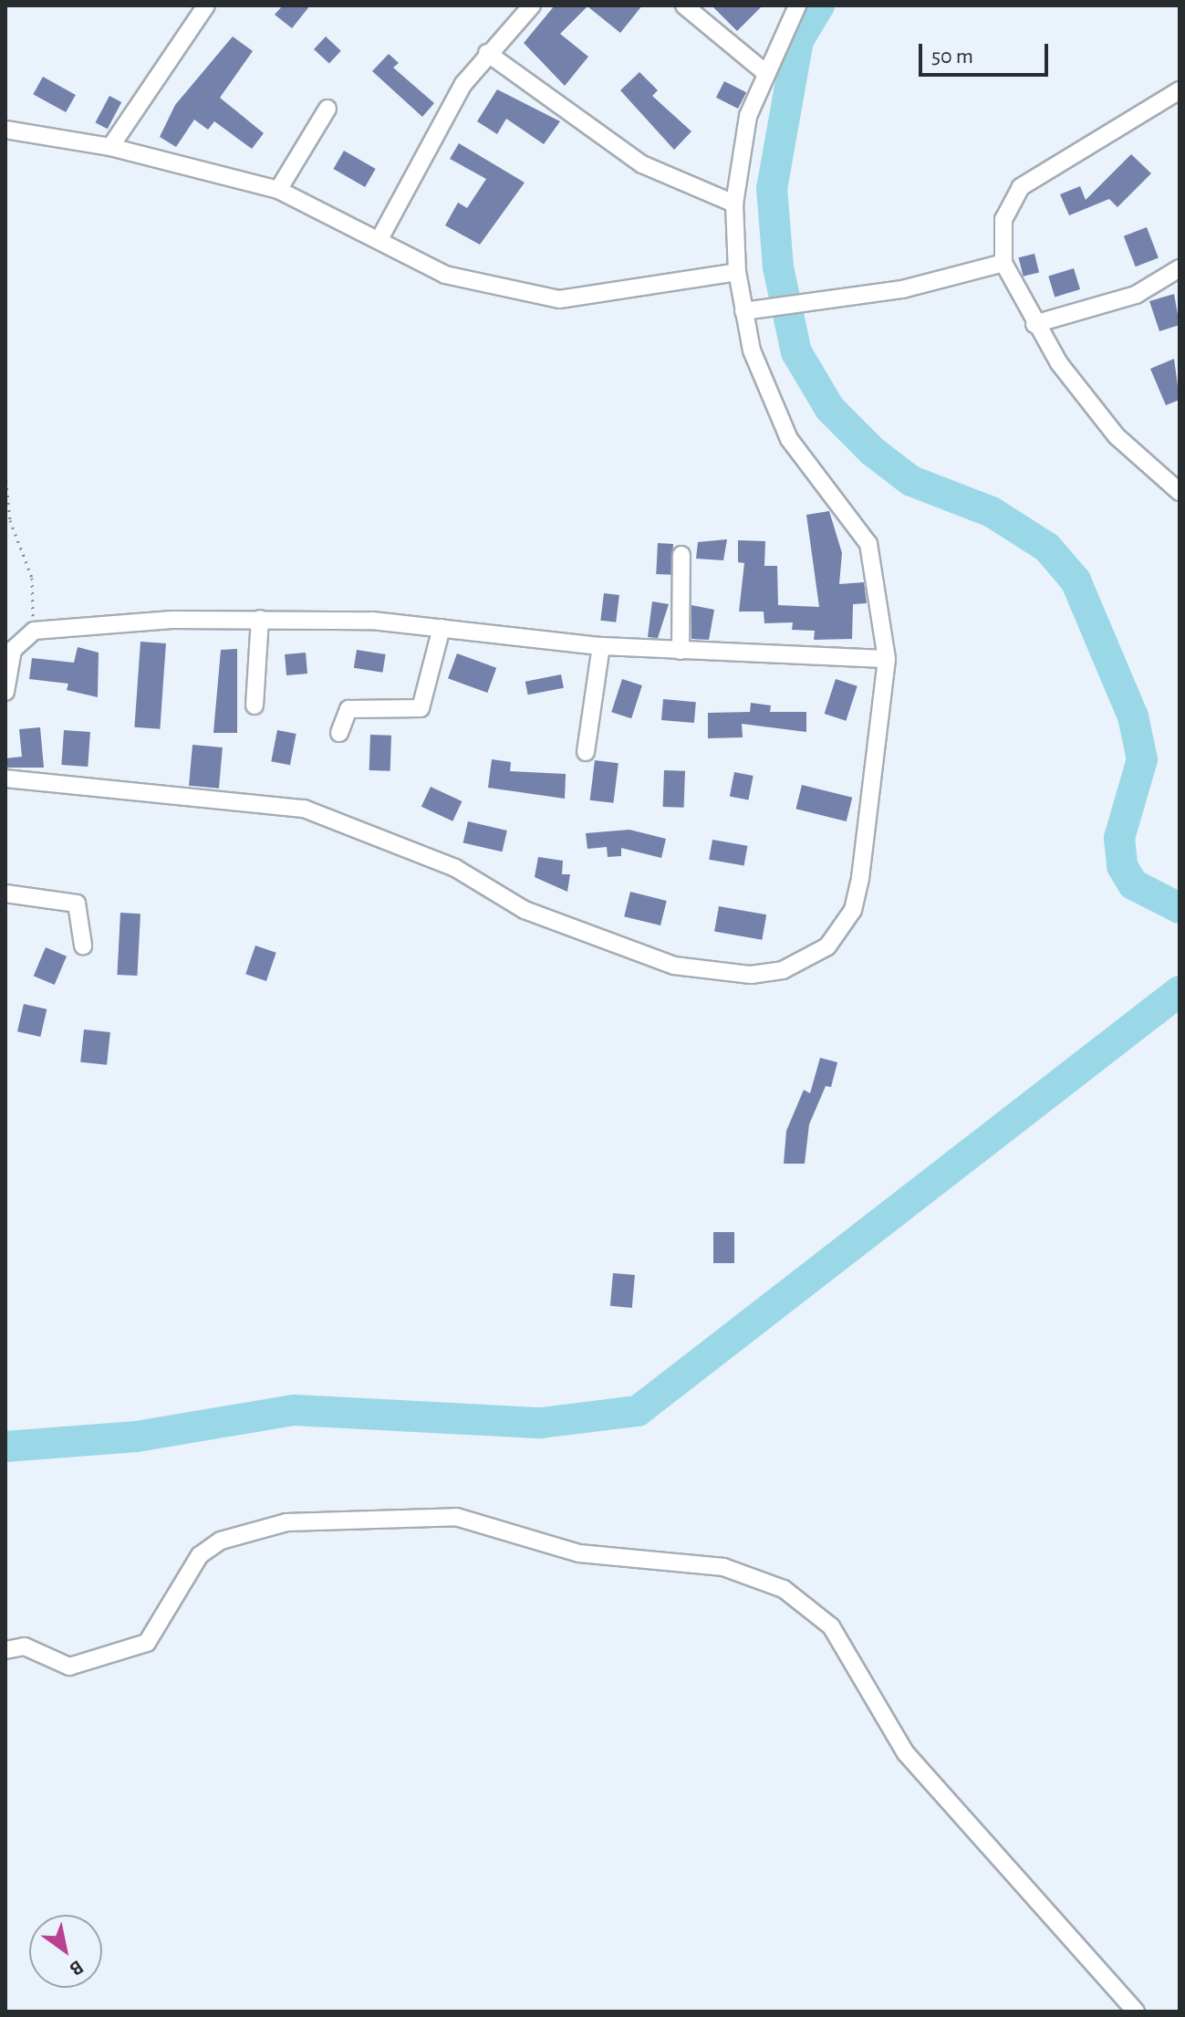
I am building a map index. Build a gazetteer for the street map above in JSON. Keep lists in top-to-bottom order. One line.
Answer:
{"scale_bar":"50 m","north":"bottom right"}
